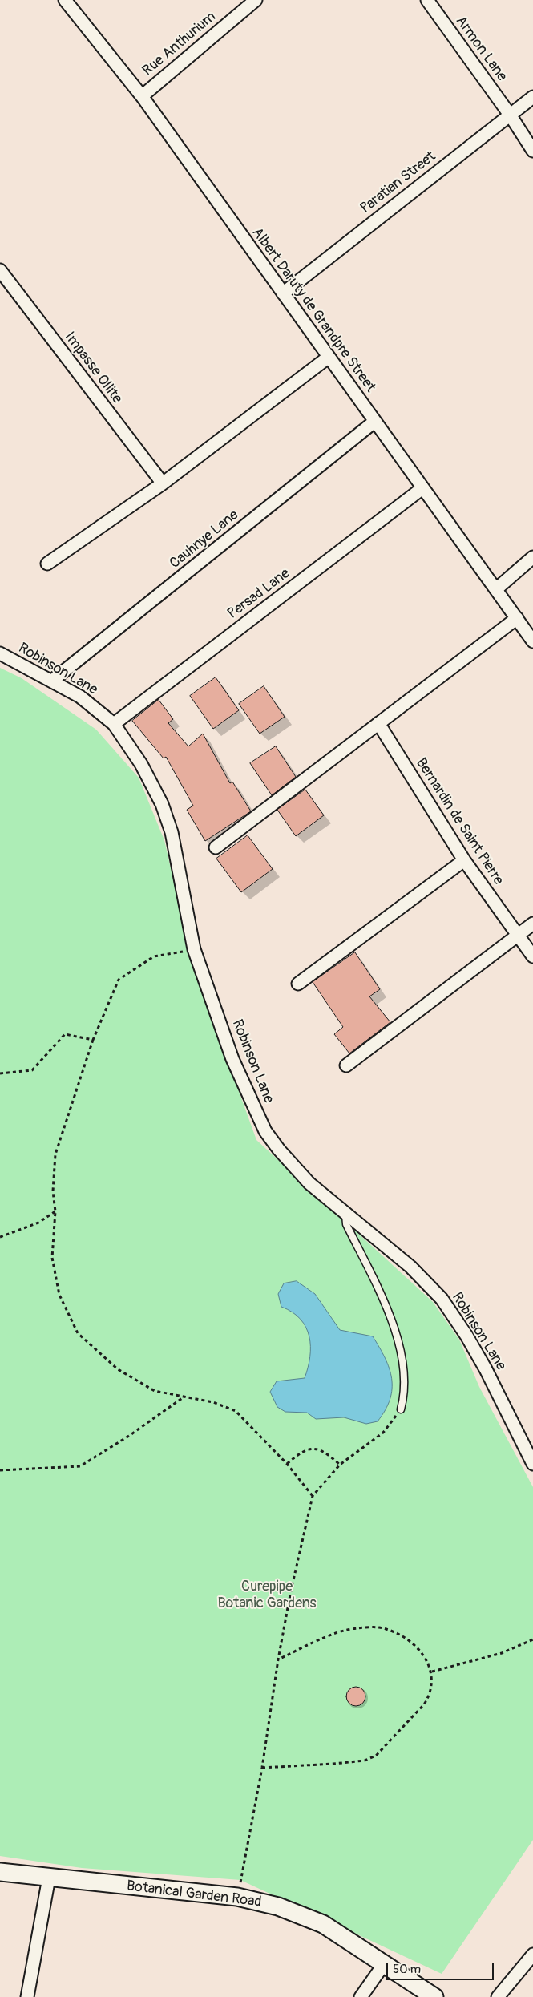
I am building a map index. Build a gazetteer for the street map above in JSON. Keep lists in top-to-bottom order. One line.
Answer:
{"streets":{"street":["Rue Anthurium","Armon Lane","Paratian Street","Albert Daruty de Grandpre Street","Impasse Ollite","Cauhnye Lane","Persad Lane","Robinson Lane","Bernardin de Saint Pierre","Botanical Garden Road"]},"crossings":[["Rue Anthurium","Albert Daruty de Grandpre Street"],["Armon Lane","Paratian Street"],["Paratian Street","Albert Daruty de Grandpre Street"],["Albert Daruty de Grandpre Street","Cauhnye Lane"],["Albert Daruty de Grandpre Street","Persad Lane"],["Cauhnye Lane","Robinson Lane"],["Persad Lane","Robinson Lane"]],"parks":["Curepipe Botanic Gardens"],"scale_bar":"50 m"}
